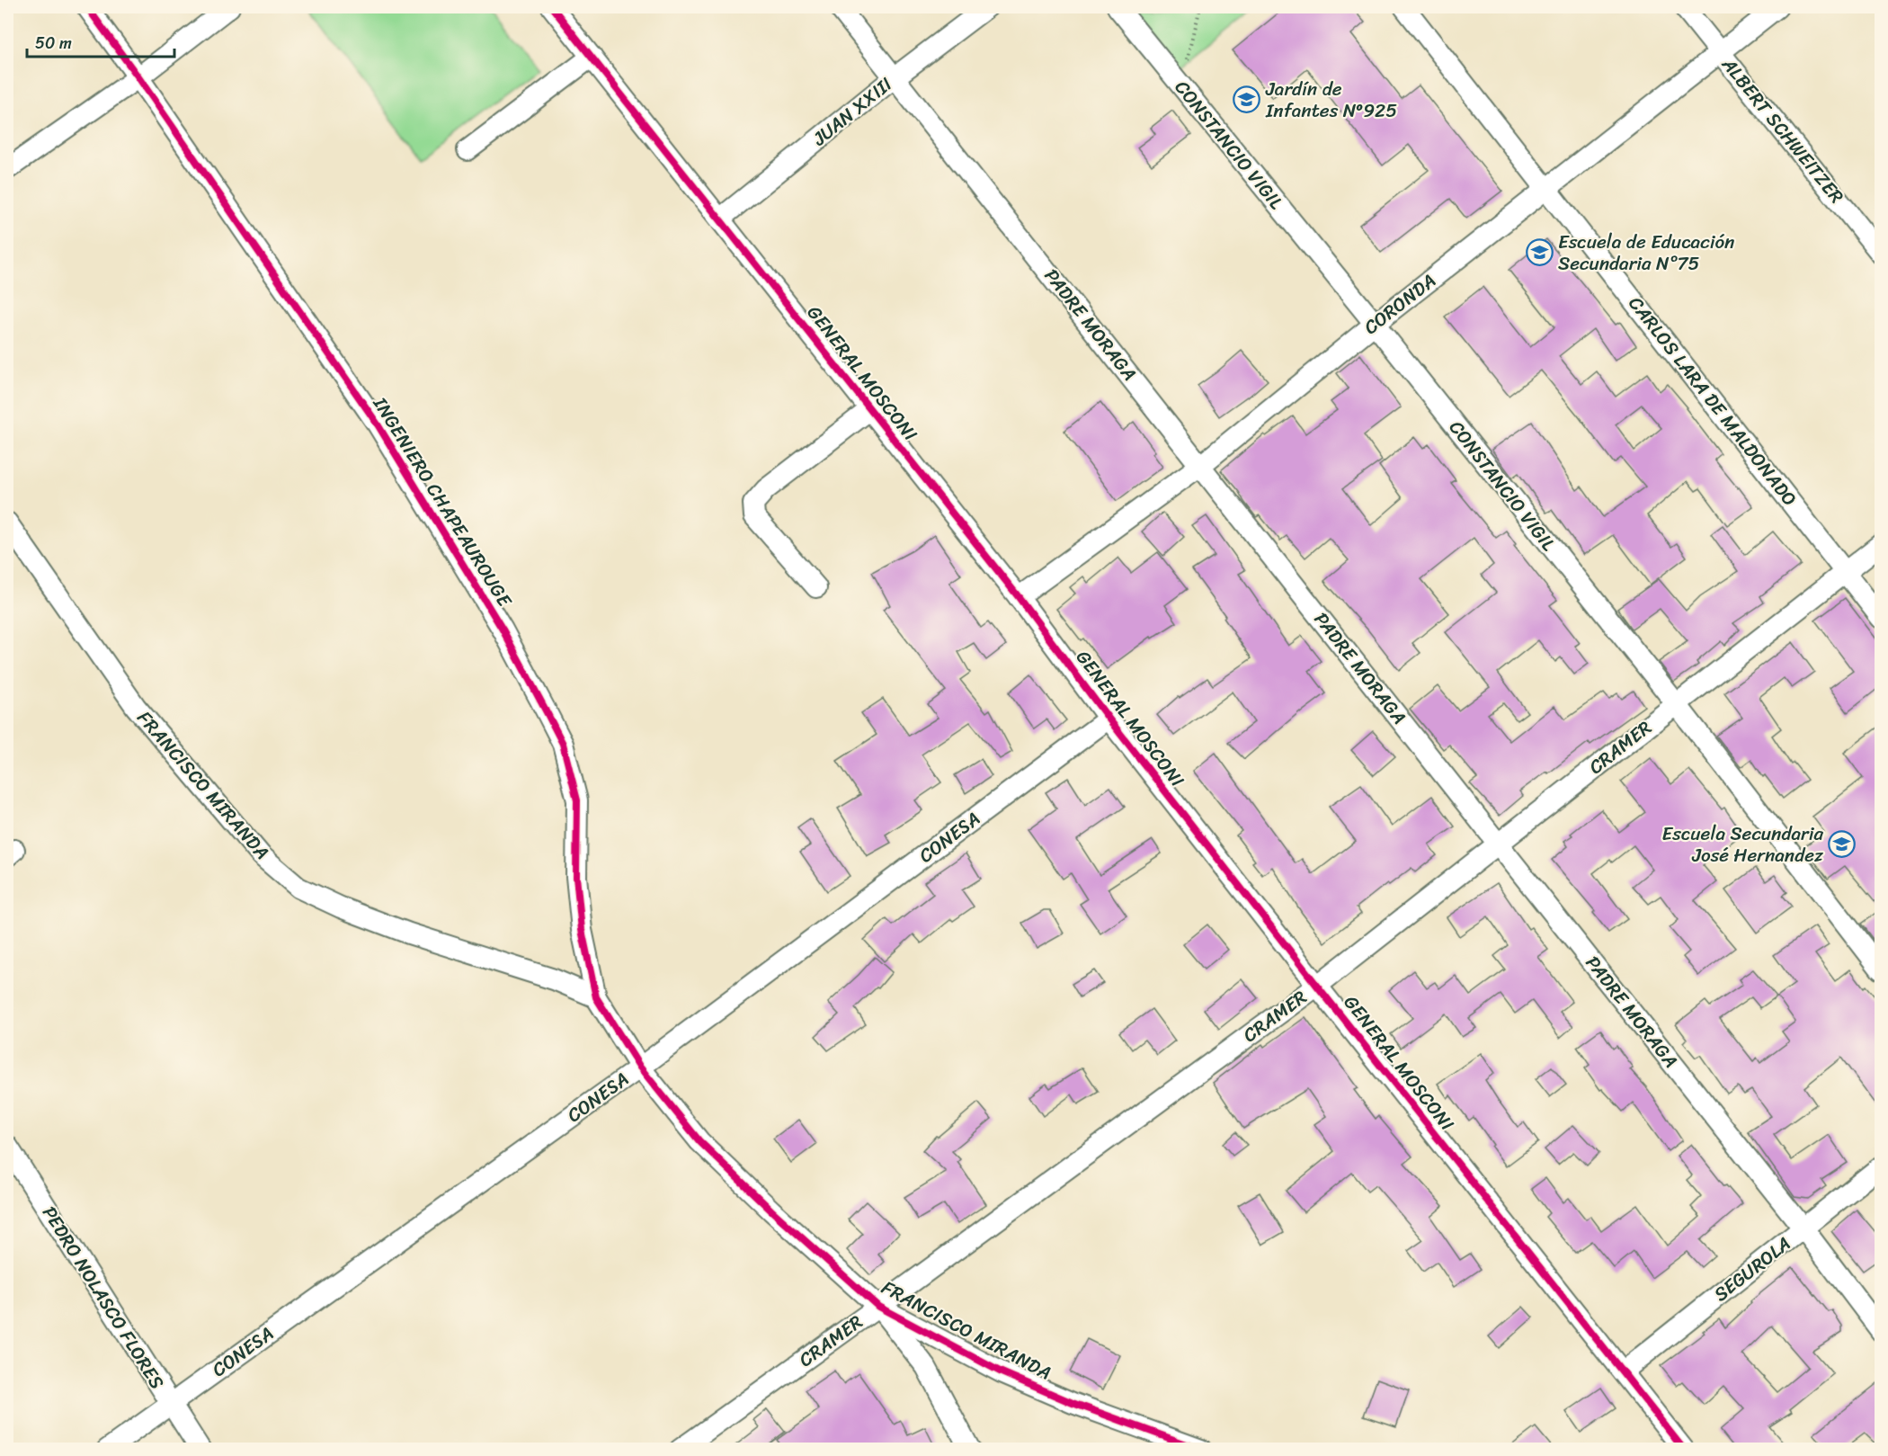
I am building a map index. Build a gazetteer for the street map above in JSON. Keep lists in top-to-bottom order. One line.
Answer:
{"streets":{"street":["JUAN XXIII","ALBERT SCHWEITZER","CONSTANCIO VIGIL","CORONDA","PADRE MORAGA","GENERAL MOSCONI","CARLOS LARA DE MALDONADO","INGENIERO CHAPEAUROUGE","CRAMER","FRANCISCO MIRANDA","CONESA","SEGUROLA","PEDRO NOLASCO FLORES"]},"crossings":[["JUAN XXIII","PADRE MORAGA"],["JUAN XXIII","GENERAL MOSCONI"],["ALBERT SCHWEITZER","CORONDA"],["CONSTANCIO VIGIL","CORONDA"],["CONSTANCIO VIGIL","CRAMER"],["CORONDA","PADRE MORAGA"],["CORONDA","GENERAL MOSCONI"],["CORONDA","CARLOS LARA DE MALDONADO"],["PADRE MORAGA","CRAMER"],["PADRE MORAGA","SEGUROLA"],["GENERAL MOSCONI","CRAMER"],["GENERAL MOSCONI","CONESA"],["GENERAL MOSCONI","SEGUROLA"],["CARLOS LARA DE MALDONADO","CRAMER"],["INGENIERO CHAPEAUROUGE","FRANCISCO MIRANDA"],["INGENIERO CHAPEAUROUGE","CONESA"],["CRAMER","FRANCISCO MIRANDA"],["FRANCISCO MIRANDA","CONESA"],["CONESA","PEDRO NOLASCO FLORES"]],"places":{"school or university":["Jardín de Infantes Nº925","Escuela de Educación Secundaria N°75","Escuela Secundaria José Hernandez"]},"scale_bar":"50 m"}
